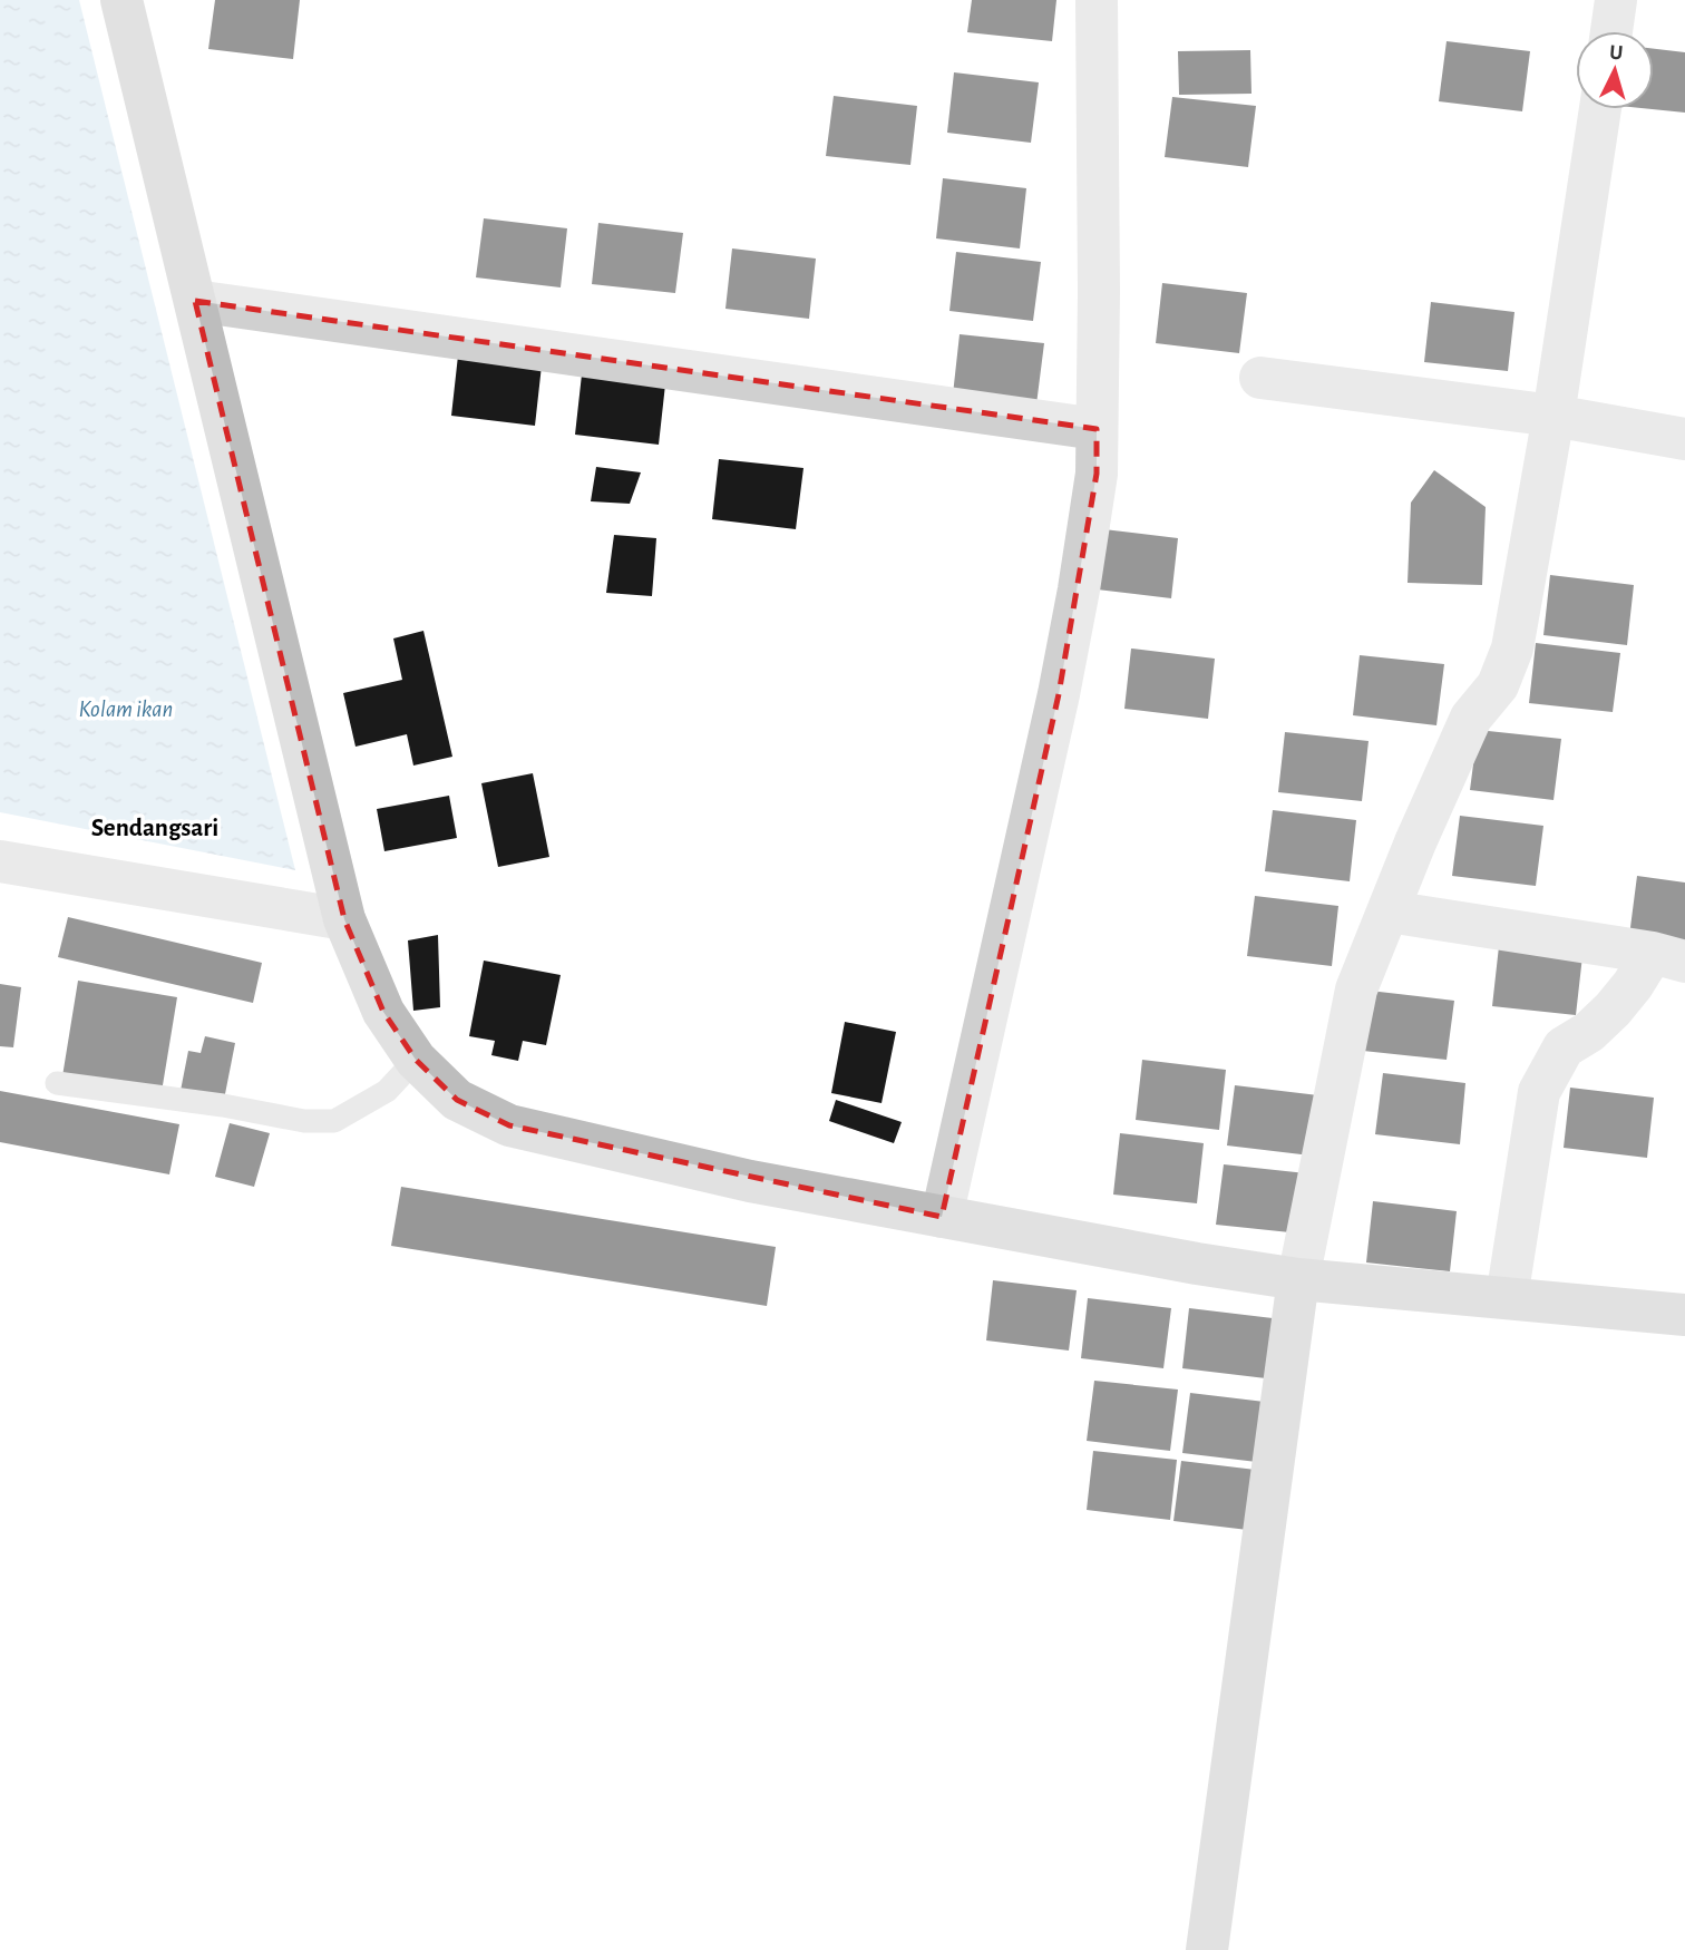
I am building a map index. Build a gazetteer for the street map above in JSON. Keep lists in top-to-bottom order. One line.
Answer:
{"districts":["Sendangsari"],"water":["Kolam ikan"],"north":"top"}
